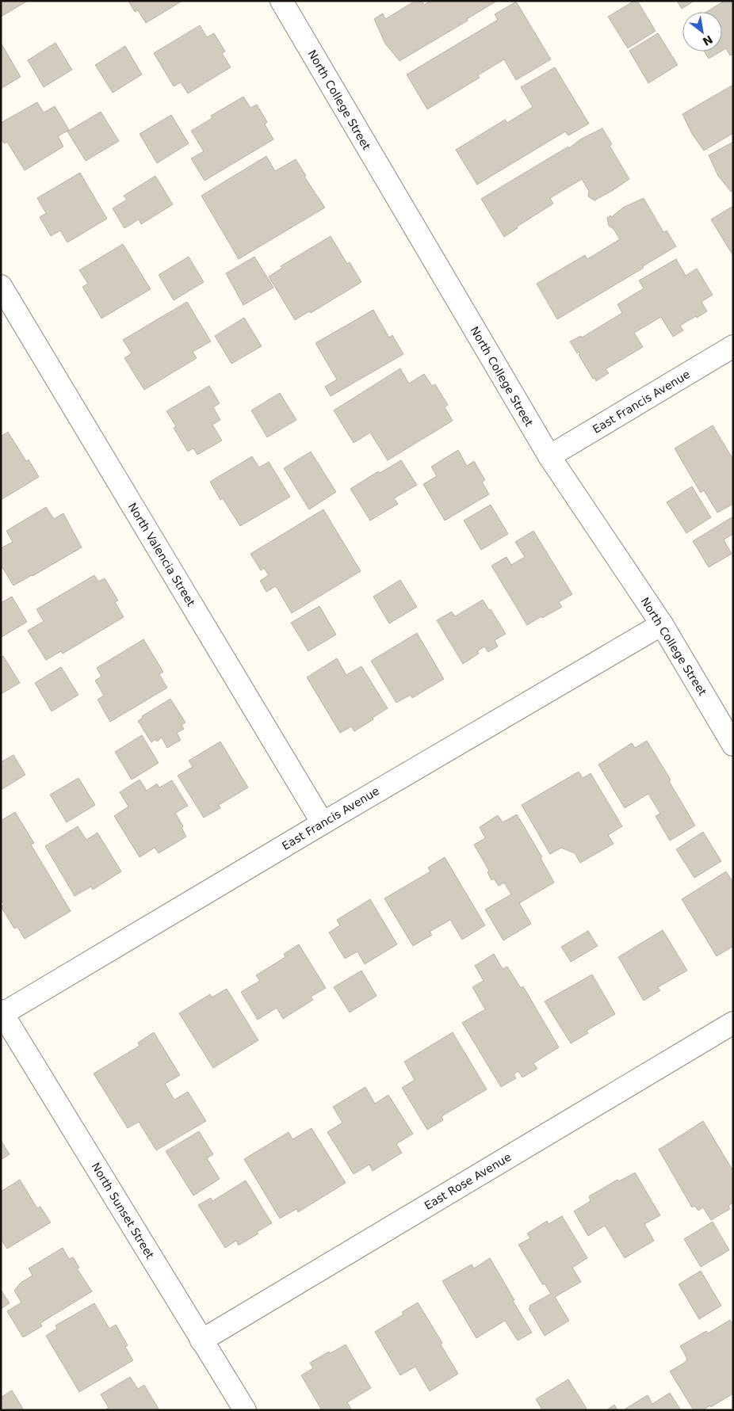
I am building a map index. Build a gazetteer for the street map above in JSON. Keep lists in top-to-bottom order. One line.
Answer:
{"streets":{"street":["North College Street","East Francis Avenue","North Valencia Street","East Rose Avenue","North Sunset Street"]},"crossings":[["North College Street","East Francis Avenue"],["East Francis Avenue","North Valencia Street"],["East Francis Avenue","North Sunset Street"],["East Rose Avenue","North Sunset Street"]],"north":"bottom right"}
